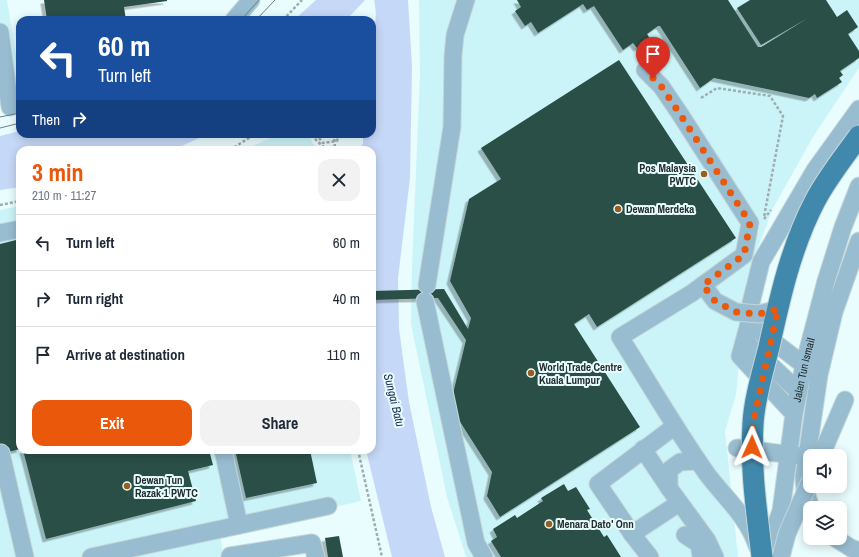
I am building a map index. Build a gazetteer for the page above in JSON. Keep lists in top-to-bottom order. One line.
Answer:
{"streets":{"street":["Jalan Tun Ismail"]},"water":["Sungai Batu"],"places":["Pos Malaysia PWTC","Dewan Merdeka","World Trade Centre Kuala Lumpur","Dewan Tun Razak 1 PWTC","Menara Dato' Onn"],"page":{"turn":["60 m","Turn left"],"then":"Then","heading":["3 min","210 m · 11:27"],"list":[{"name":"Turn left","value":"60 m"},{"name":"Turn right","value":"40 m"},{"name":"Arrive at destination","value":"110 m"}],"buttons":["Exit","Share"]}}
